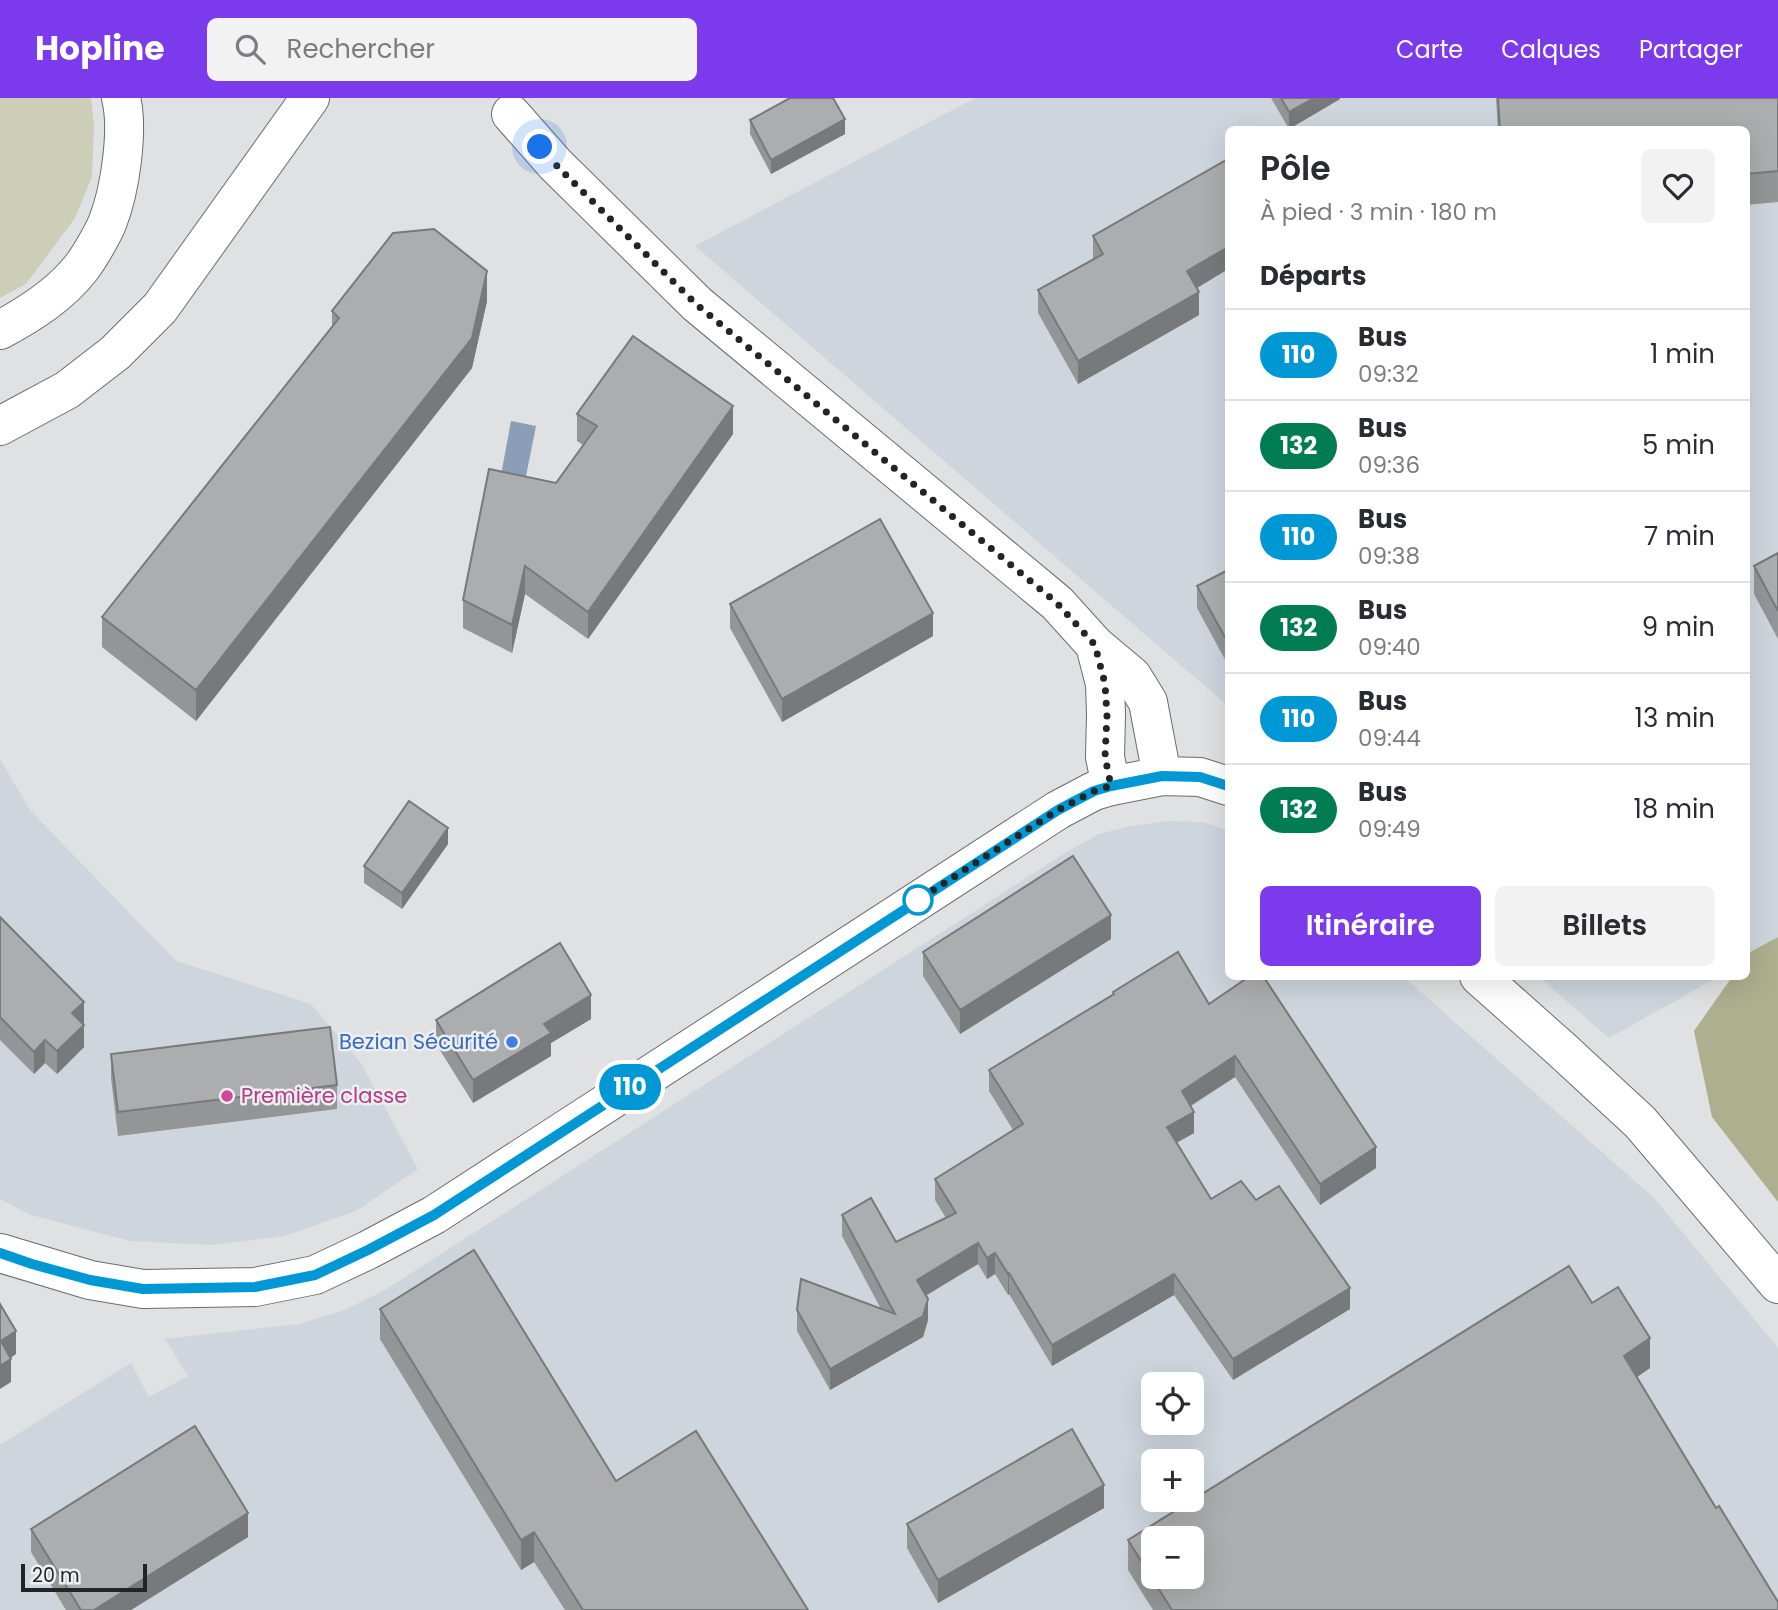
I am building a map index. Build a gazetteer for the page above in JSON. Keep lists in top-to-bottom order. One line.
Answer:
{"places":["Bezian Sécurité","Première classe"],"lines":["bus line 110"],"scale_bar":"20 m","page":{"header":"Hopline","search":"Rechercher","nav":["Carte","Calques","Partager"],"on_map":"110","heading":[["Pôle","À pied · 3 min · 180 m"],"Départs"],"list":[{"mark":"110","name":"Bus","note":"09:32","value":"1 min"},{"mark":"132","name":"Bus","note":"09:36","value":"5 min"},{"mark":"110","name":"Bus","note":"09:38","value":"7 min"},{"mark":"132","name":"Bus","note":"09:40","value":"9 min"},{"mark":"110","name":"Bus","note":"09:44","value":"13 min"},{"mark":"132","name":"Bus","note":"09:49","value":"18 min"}],"buttons":["Itinéraire","Billets"],"map_buttons":["+","−"],"scale":"20 m"}}
